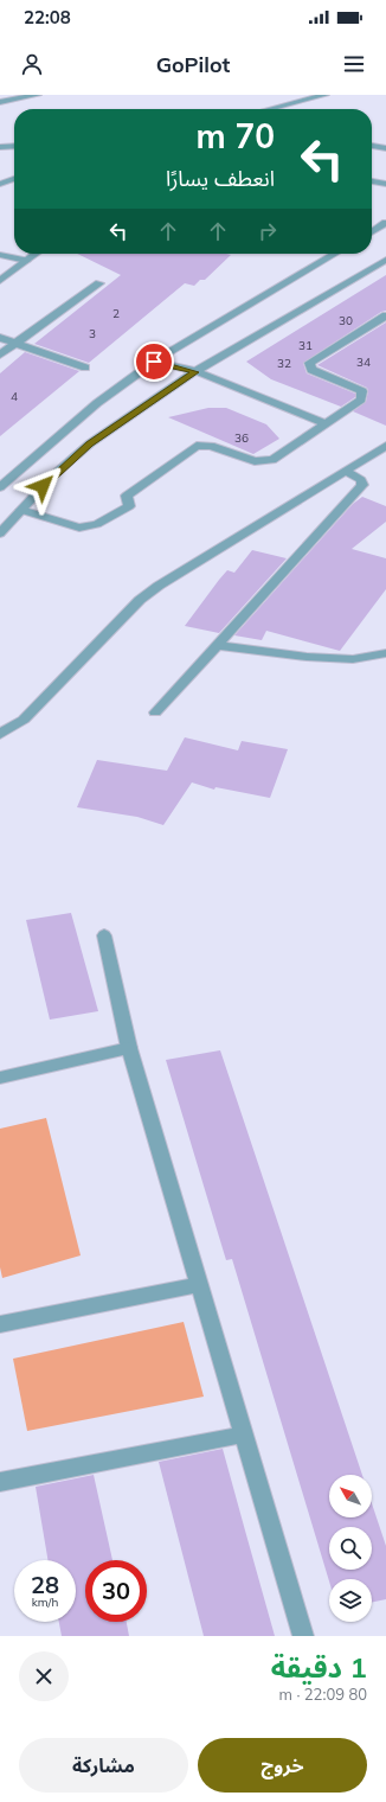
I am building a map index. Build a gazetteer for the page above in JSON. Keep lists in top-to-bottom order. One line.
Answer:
{"house_numbers":["2","30","3","31","34","32","4","36"],"north":"top left","page":{"status":"22:08","header":"GoPilot","turn":["70 m","انعطف يسارًا"],"speed":"28 km/h","limit":"30","heading":["1 دقيقة","80 m · 22:09"],"buttons":["خروج","مشاركة"]}}
